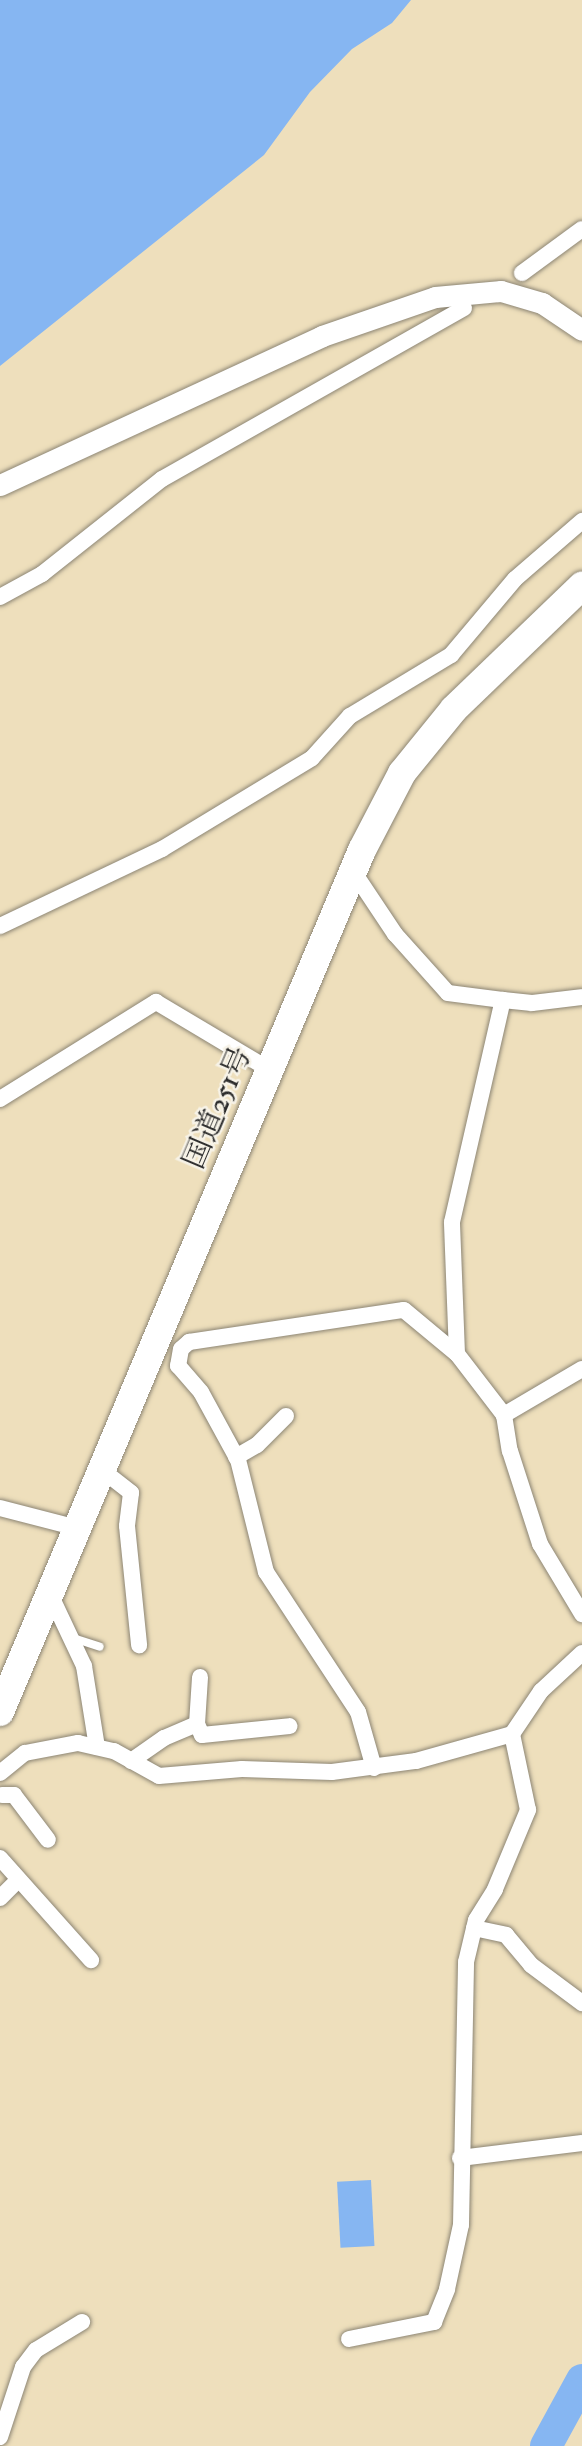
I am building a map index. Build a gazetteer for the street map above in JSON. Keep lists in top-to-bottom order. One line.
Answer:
{"streets":{"highway":["国道251号"]}}
